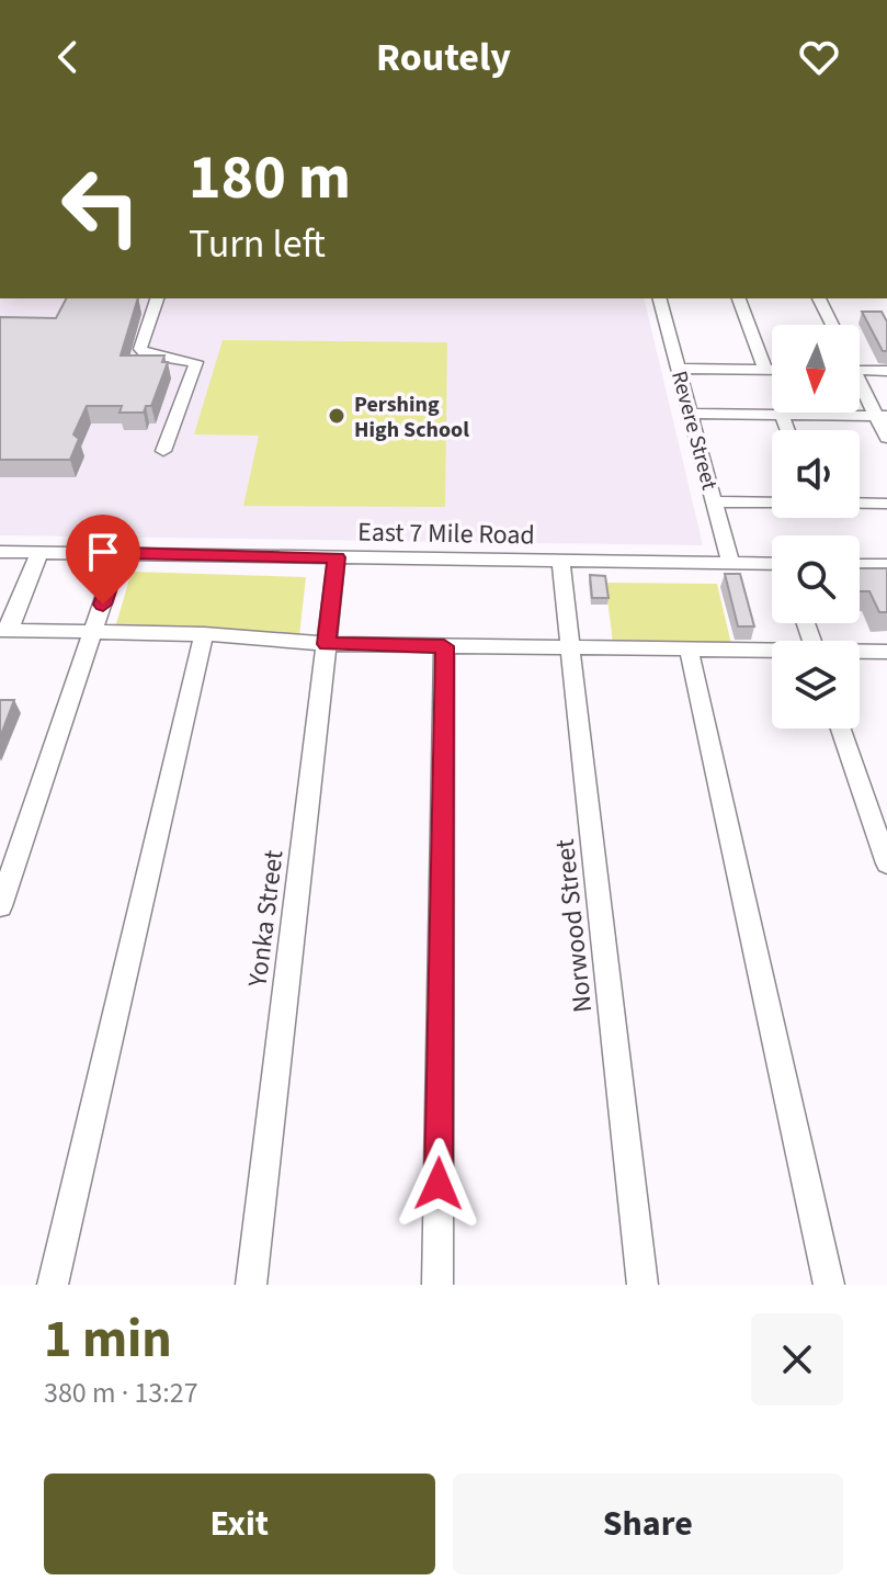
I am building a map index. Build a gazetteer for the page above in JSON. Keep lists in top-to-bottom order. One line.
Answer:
{"streets":{"street":["Revere Street","East 7 Mile Road","Yonka Street","Norwood Street"]},"crossings":[["Revere Street","East 7 Mile Road"],["East 7 Mile Road","Yonka Street"],["East 7 Mile Road","Norwood Street"]],"places":["Pershing High School"],"north":"bottom","page":{"header":"Routely","turn":["180 m","Turn left"],"heading":["1 min","380 m · 13:27"],"buttons":["Exit","Share"]}}
